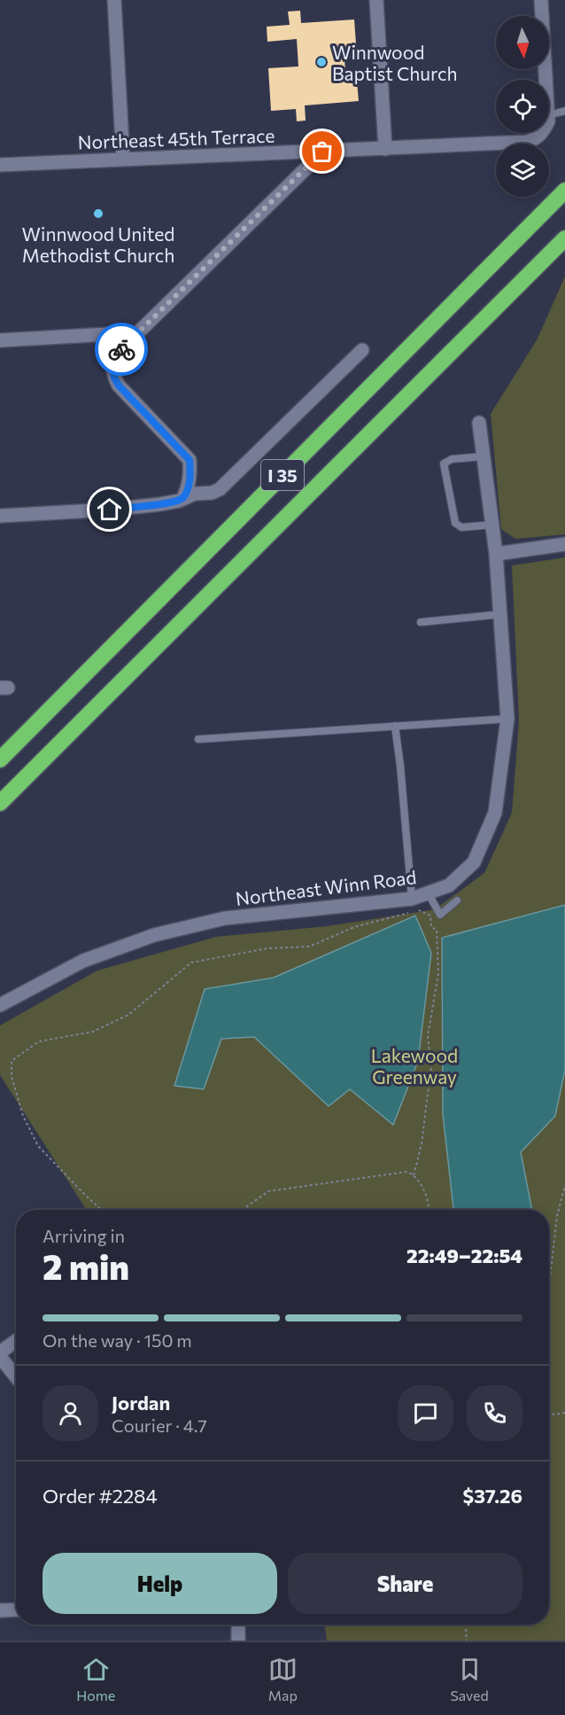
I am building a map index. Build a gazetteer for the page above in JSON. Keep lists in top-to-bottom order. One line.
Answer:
{"streets":{"highway":["I 35"],"street":["Northeast 45th Terrace","Northeast Winn Road"]},"parks":["Lakewood Greenway"],"places":["Winnwood Baptist Church","Winnwood United Methodist Church"],"north":"bottom","page":{"heading":["2 min","Arriving in","22:49–22:54"],"panel":["Jordan","Courier · 4.7","Order #2284","$37.26"],"bar":"On the way · 150 m","buttons":["Help","Share"],"tabs":["Home","Map","Saved"]}}
